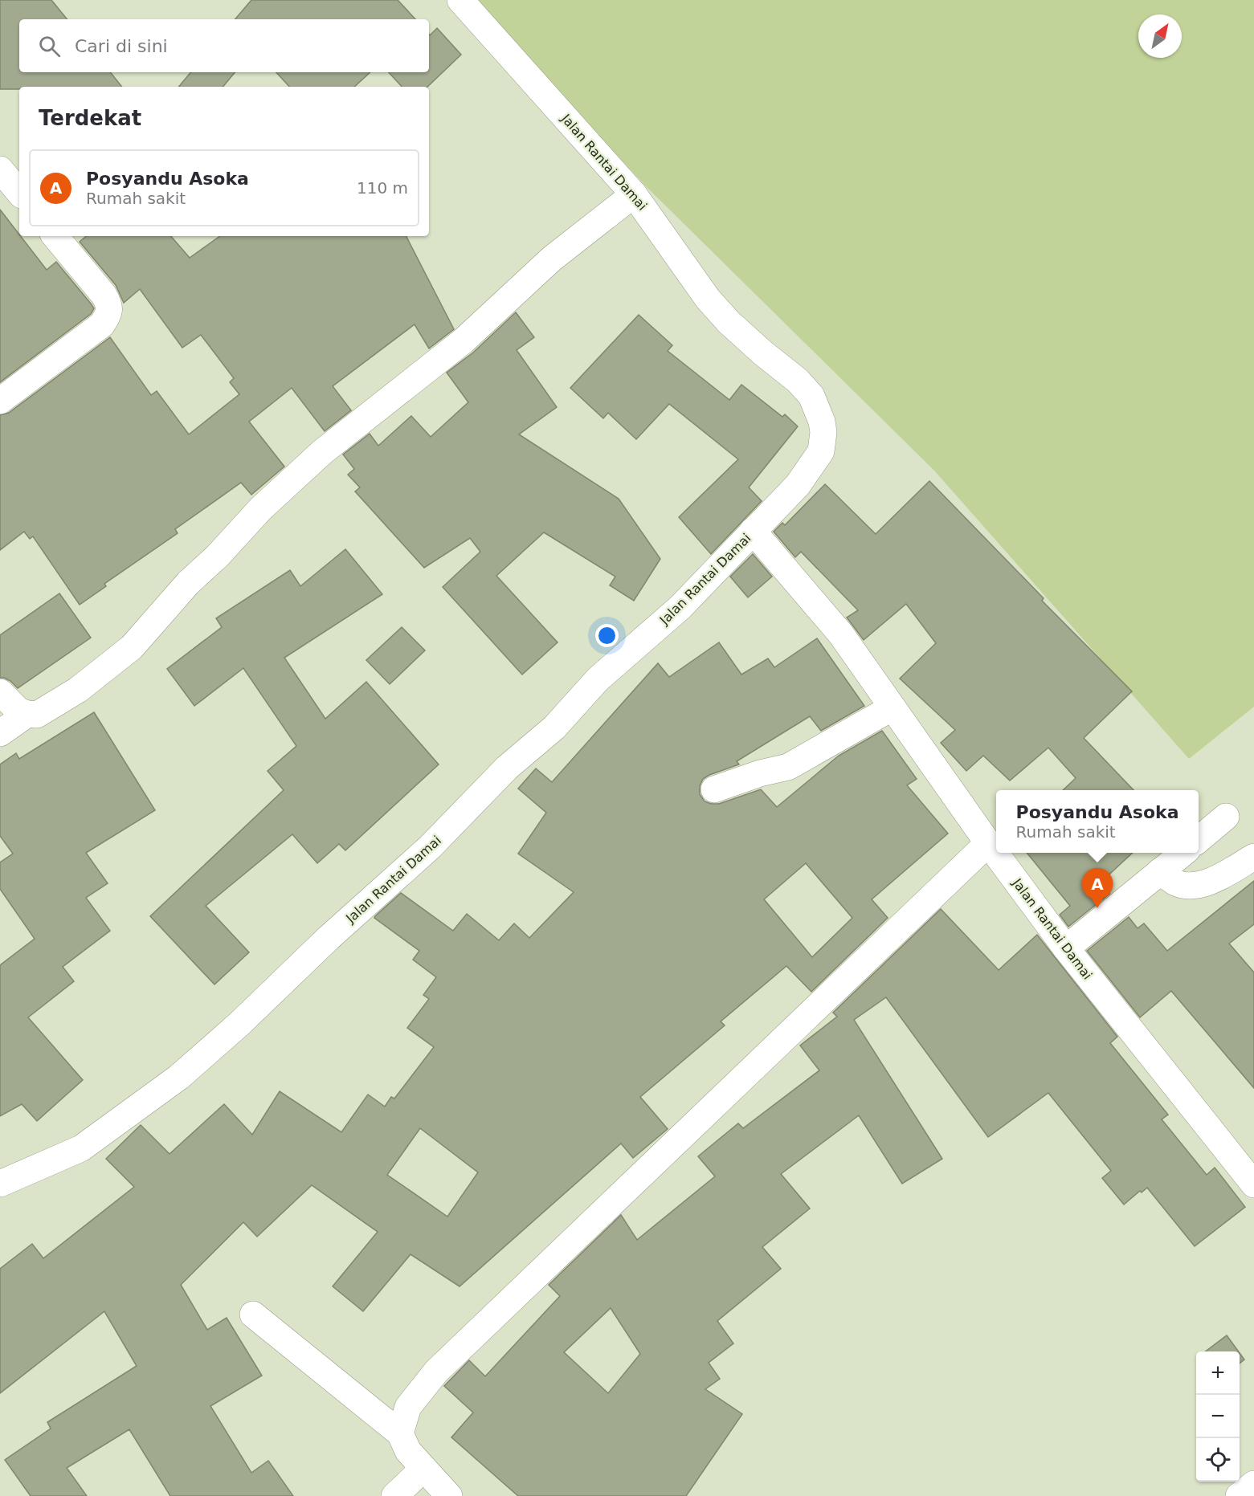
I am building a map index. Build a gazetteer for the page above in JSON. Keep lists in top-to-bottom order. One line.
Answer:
{"streets":{"street":["Jalan Rantai Damai"]},"north":"top right","page":{"search":"Cari di sini","heading":"Terdekat","list":[{"mark":"A","name":"Posyandu Asoka","note":"Rumah sakit","value":"110 m"}],"popup":["Posyandu Asoka","Rumah sakit"],"pins":"A","map_buttons":["+","−"]}}
